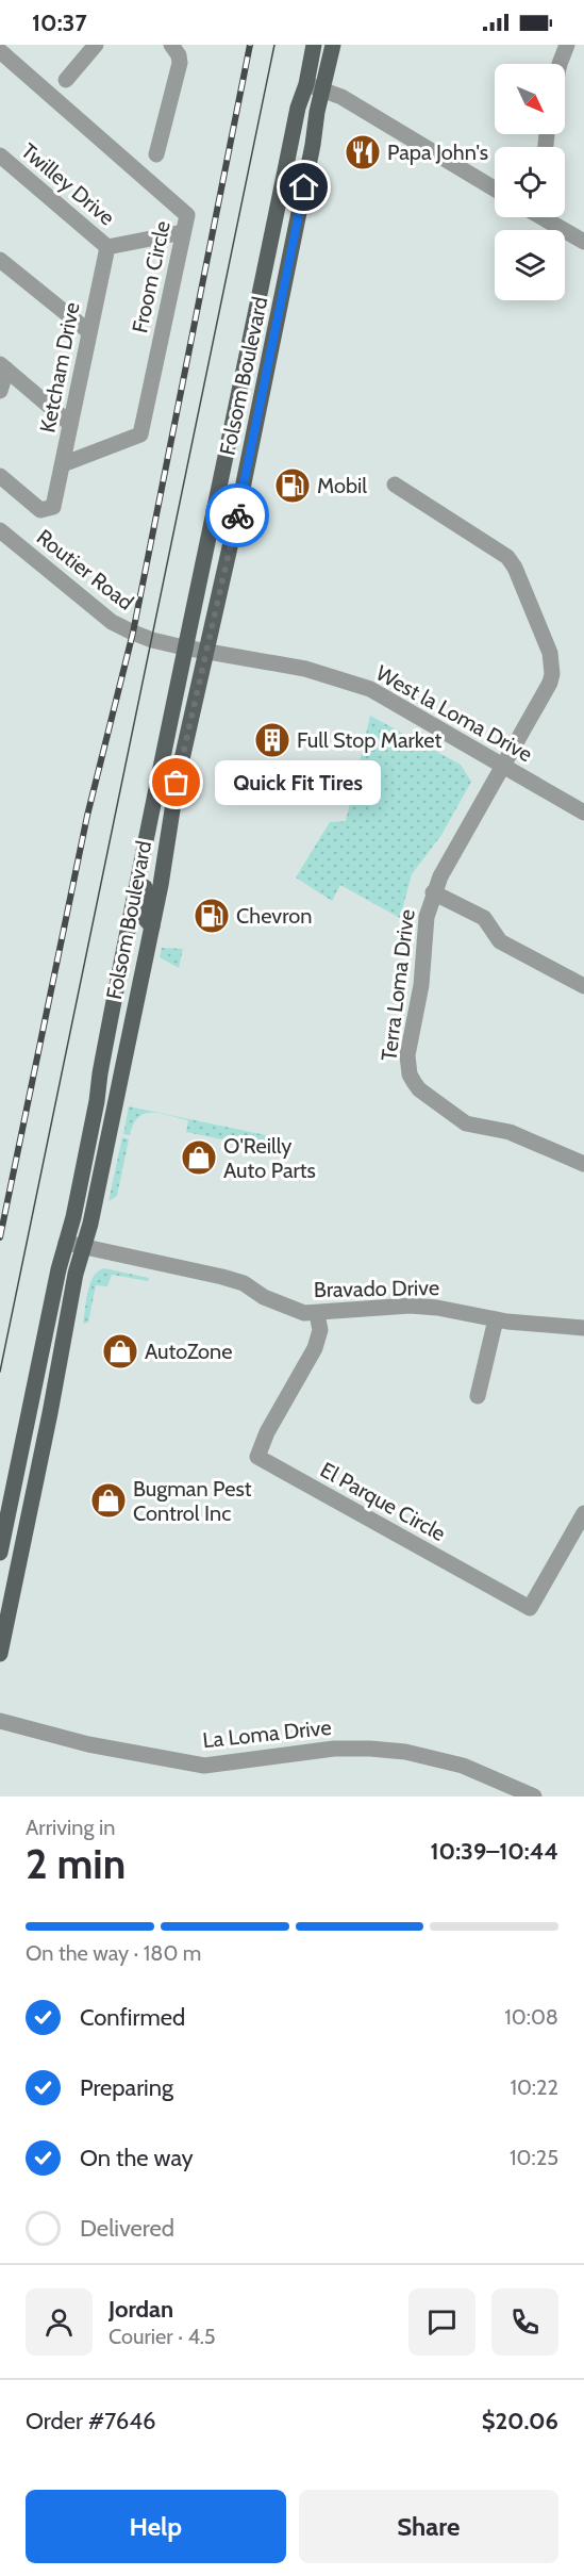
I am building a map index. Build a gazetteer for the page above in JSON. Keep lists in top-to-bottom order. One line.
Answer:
{"streets":{"main road":["Folsom Boulevard"],"street":["Twilley Drive","Froom Circle","Ketcham Drive","Routier Road","West la Loma Drive","Terra Loma Drive","Bravado Drive","El Parque Circle","La Loma Drive"]},"crossings":[["Twilley Drive","Ketcham Drive"],["Froom Circle","Ketcham Drive"],["Folsom Boulevard","Routier Road"],["Folsom Boulevard","West la Loma Drive"],["Folsom Boulevard","Bravado Drive"],["Routier Road","West la Loma Drive"],["West la Loma Drive","Terra Loma Drive"],["Bravado Drive","El Parque Circle"]],"places":{"restaurant":["Papa John's"],"fuel station":["Mobil","Chevron"],"building":["Full Stop Market"],"other":["Quick Fit Tires"],"shop":["O'Reilly Auto Parts","AutoZone","Bugman Pest Control Inc"]},"north":"bottom right","page":{"status":"10:37","bubble":"Quick Fit Tires","heading":["2 min","Arriving in","10:39–10:44"],"panel":["Jordan","Courier · 4.5","Order #7646","$20.06"],"bar":"On the way · 180 m","list":[["Confirmed","10:08"],["Preparing","10:22"],["On the way","10:25"],"Delivered"],"buttons":["Help","Share"]}}
